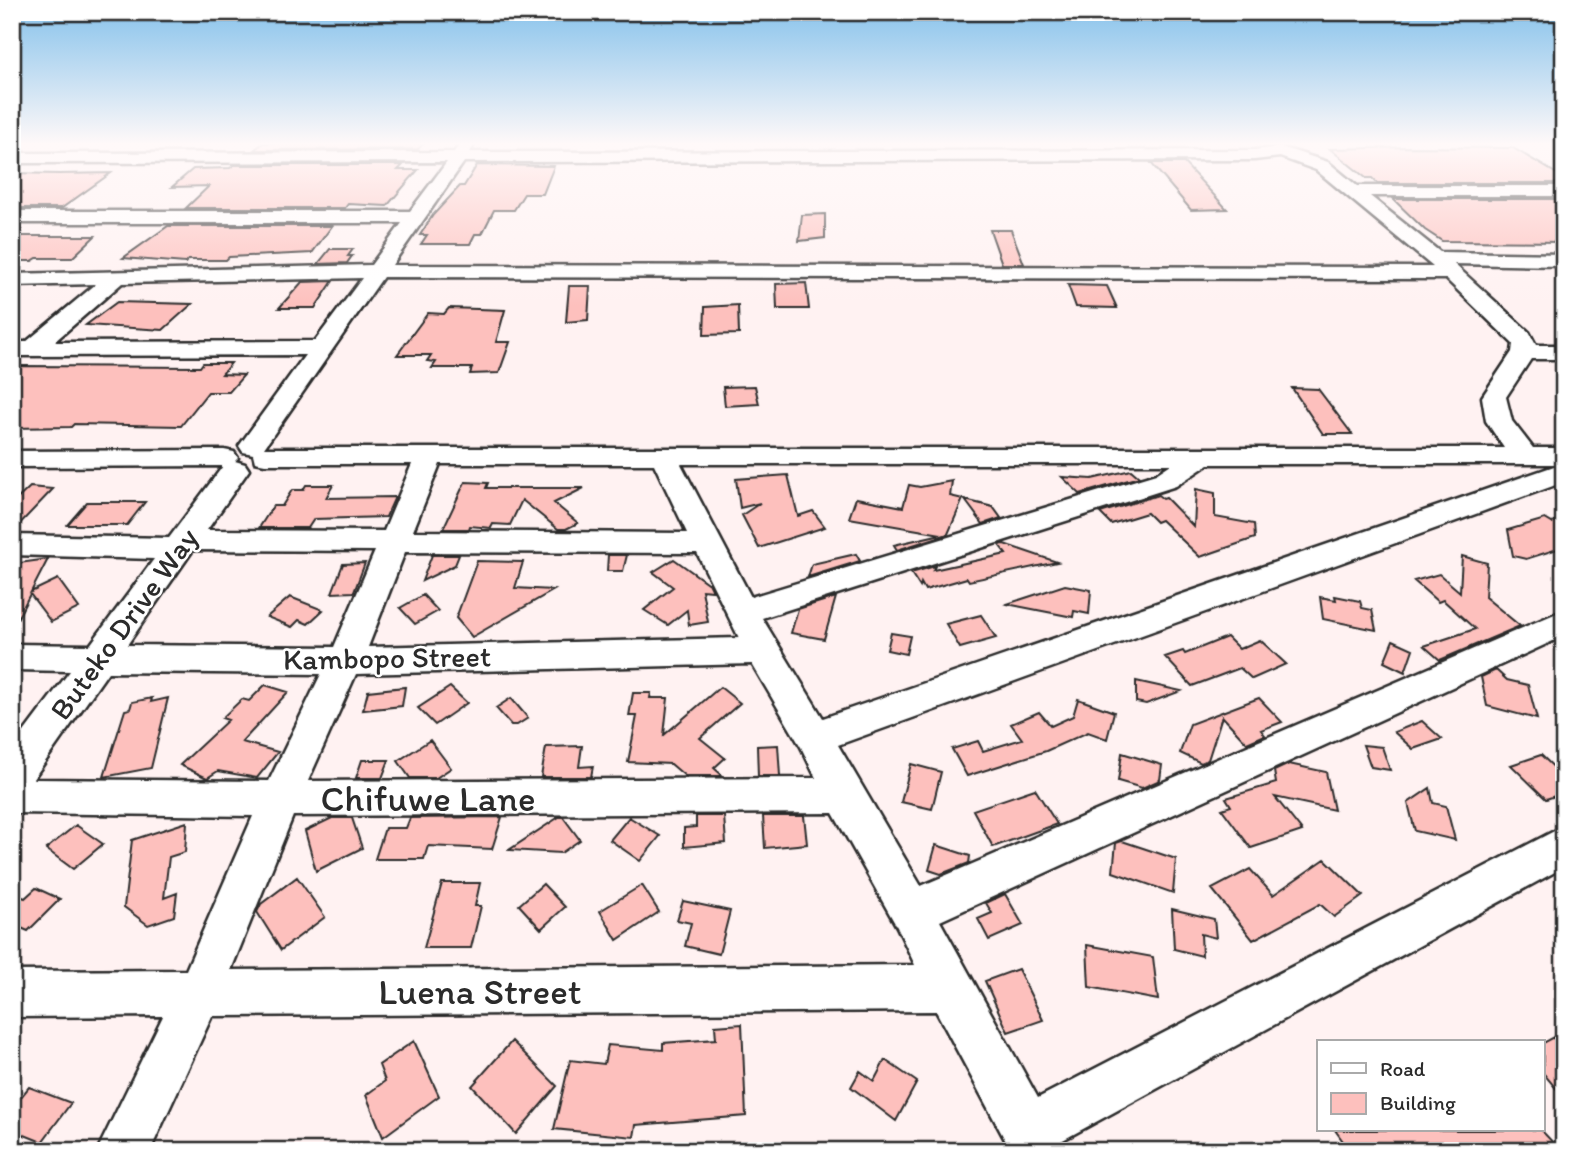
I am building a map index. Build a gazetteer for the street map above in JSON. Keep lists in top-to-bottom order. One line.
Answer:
{"streets":{"street":["Buteko Drive Way","Kambopo Street","Chifuwe Lane","Luena Street"]},"crossings":[["Buteko Drive Way","Kambopo Street"]],"legend":["Road","Building"]}
